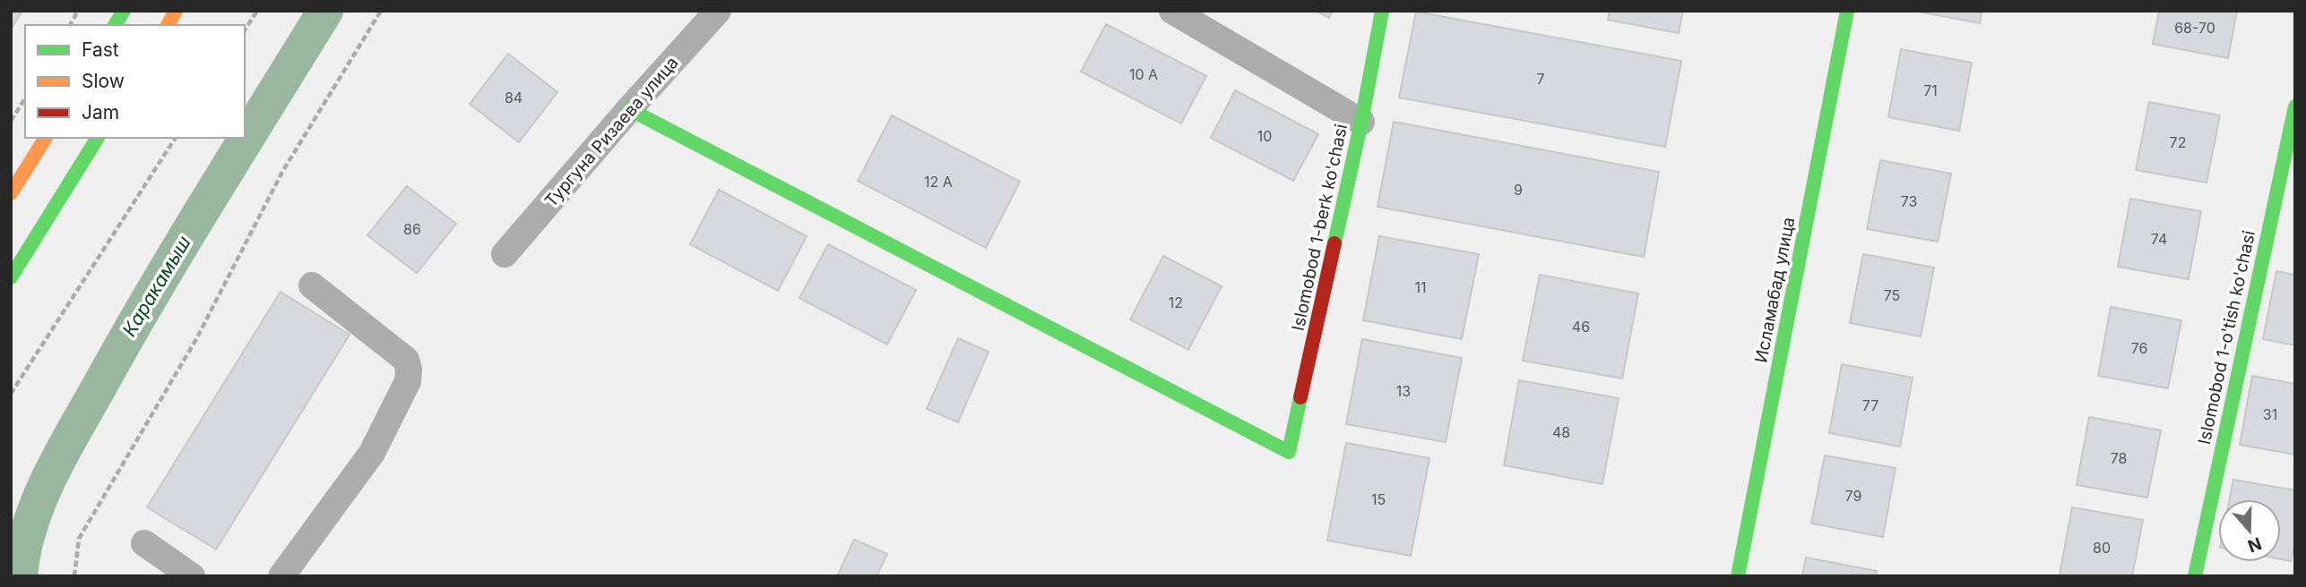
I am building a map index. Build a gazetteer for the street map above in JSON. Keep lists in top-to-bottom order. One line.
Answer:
{"streets":{"street":["Тургуна Ризаева улица","Islomobod 1-berk ko'chasi","Исламабад улица","Islomobod 1-o'tish ko'chasi"]},"crossings":[["Тургуна Ризаева улица","Islomobod 1-berk ko'chasi"]],"water":["Каракамыш"],"house_numbers":["68-70","10 A","7","71","84","10","72","12 A","9","73","86","74","11","75","12","46","76","13","77","31","48","78","79","15","80"],"legend":["Fast","Slow","Jam"],"north":"bottom"}
